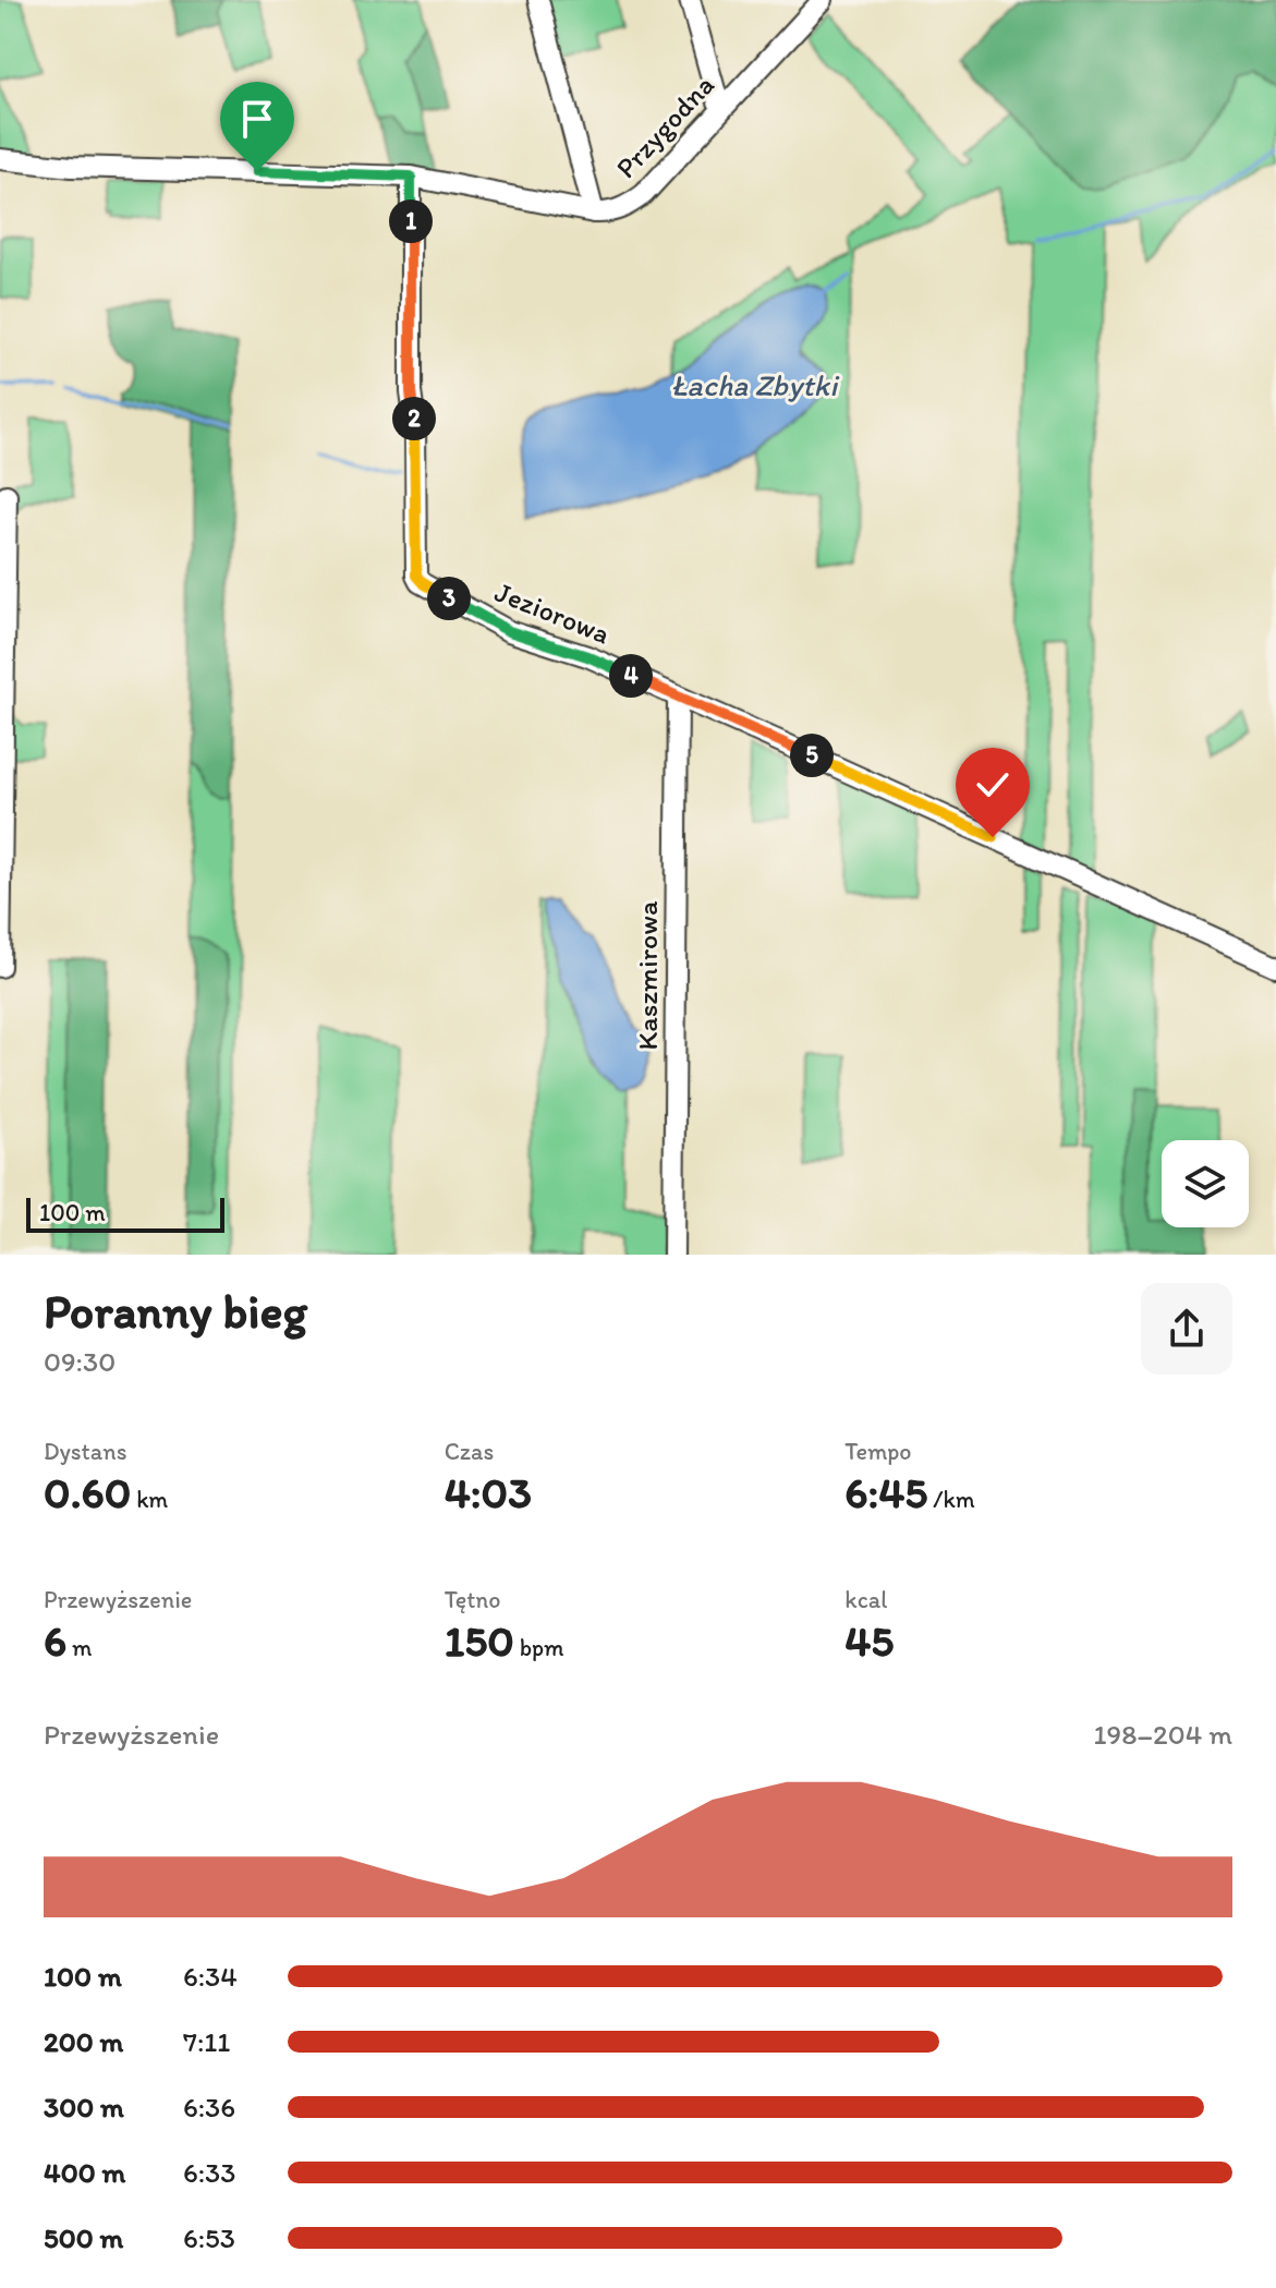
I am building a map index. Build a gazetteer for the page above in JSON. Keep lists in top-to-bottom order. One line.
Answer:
{"streets":{"street":["Przygodna","Jeziorowa","Kaszmirowa"]},"crossings":[["Przygodna","Jeziorowa"],["Jeziorowa","Kaszmirowa"]],"water":["Łacha Zbytki"],"scale_bar":"100 m","page":{"pins":["1","2","3","4","5"],"scale":"100 m","heading":["Poranny bieg","09:30"],"stats":[["Dystans","0.60 km"],["Czas","4:03"],["Tempo","6:45 /km"],["Przewyższenie","6 m"],["Tętno","150 bpm"],["kcal","45"]],"chart":["Przewyższenie","198–204 m"],"list":[{"name":"100 m","note":"6:34"},{"name":"200 m","note":"7:11"},{"name":"300 m","note":"6:36"},{"name":"400 m","note":"6:33"},{"name":"500 m","note":"6:53"}]}}
